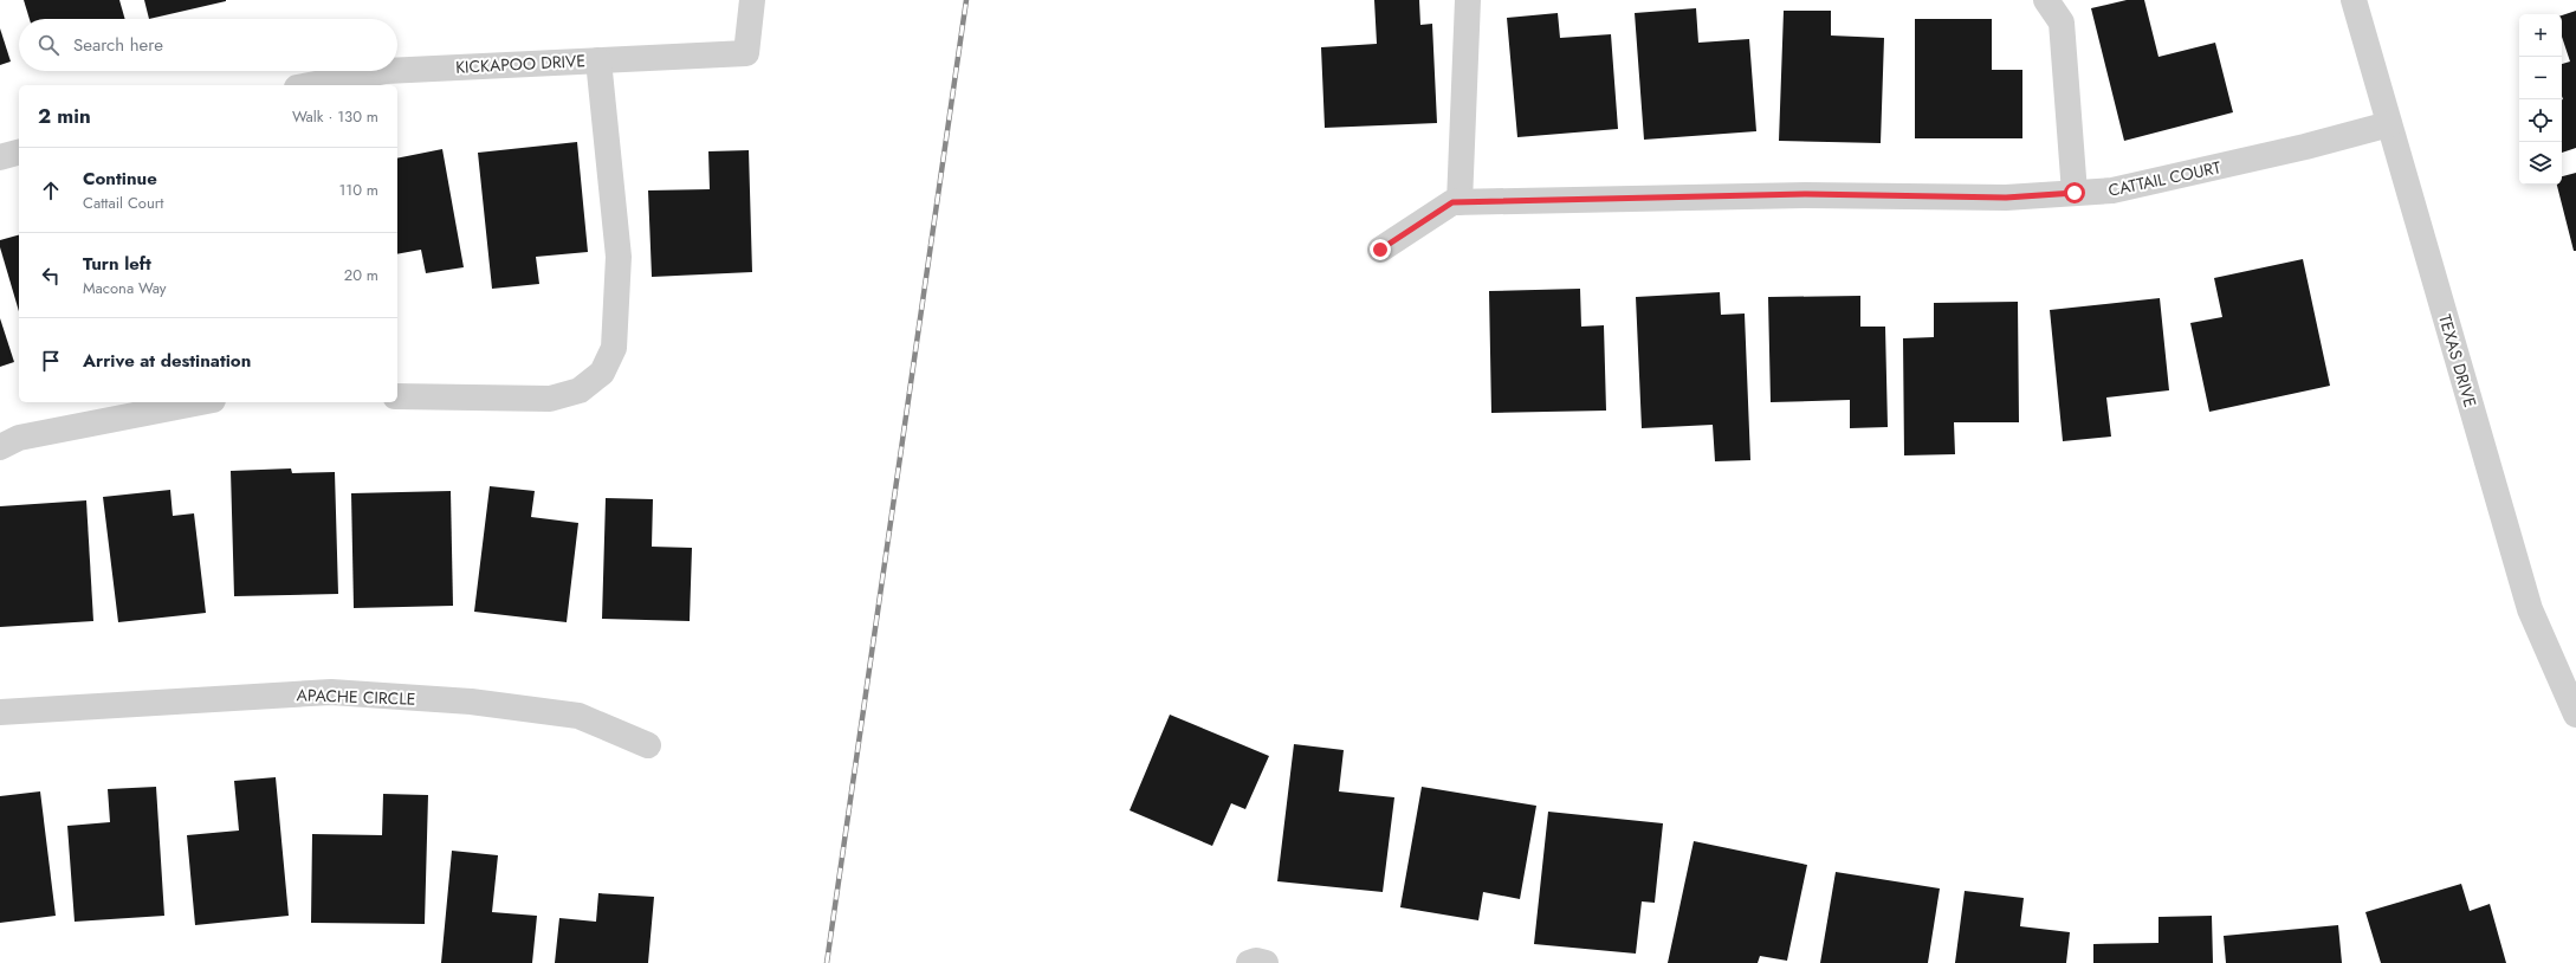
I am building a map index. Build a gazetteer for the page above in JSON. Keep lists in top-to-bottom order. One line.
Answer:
{"streets":{"street":["KICKAPOO DRIVE","CATTAIL COURT","TEXAS DRIVE","APACHE CIRCLE"]},"crossings":[["CATTAIL COURT","TEXAS DRIVE"]],"page":{"map_buttons":["+","−"],"search":"Search here","heading":["2 min","Walk · 130 m"],"list":[["Continue","Cattail Court","110 m"],["Turn left","Macona Way","20 m"],"Arrive at destination"]}}
